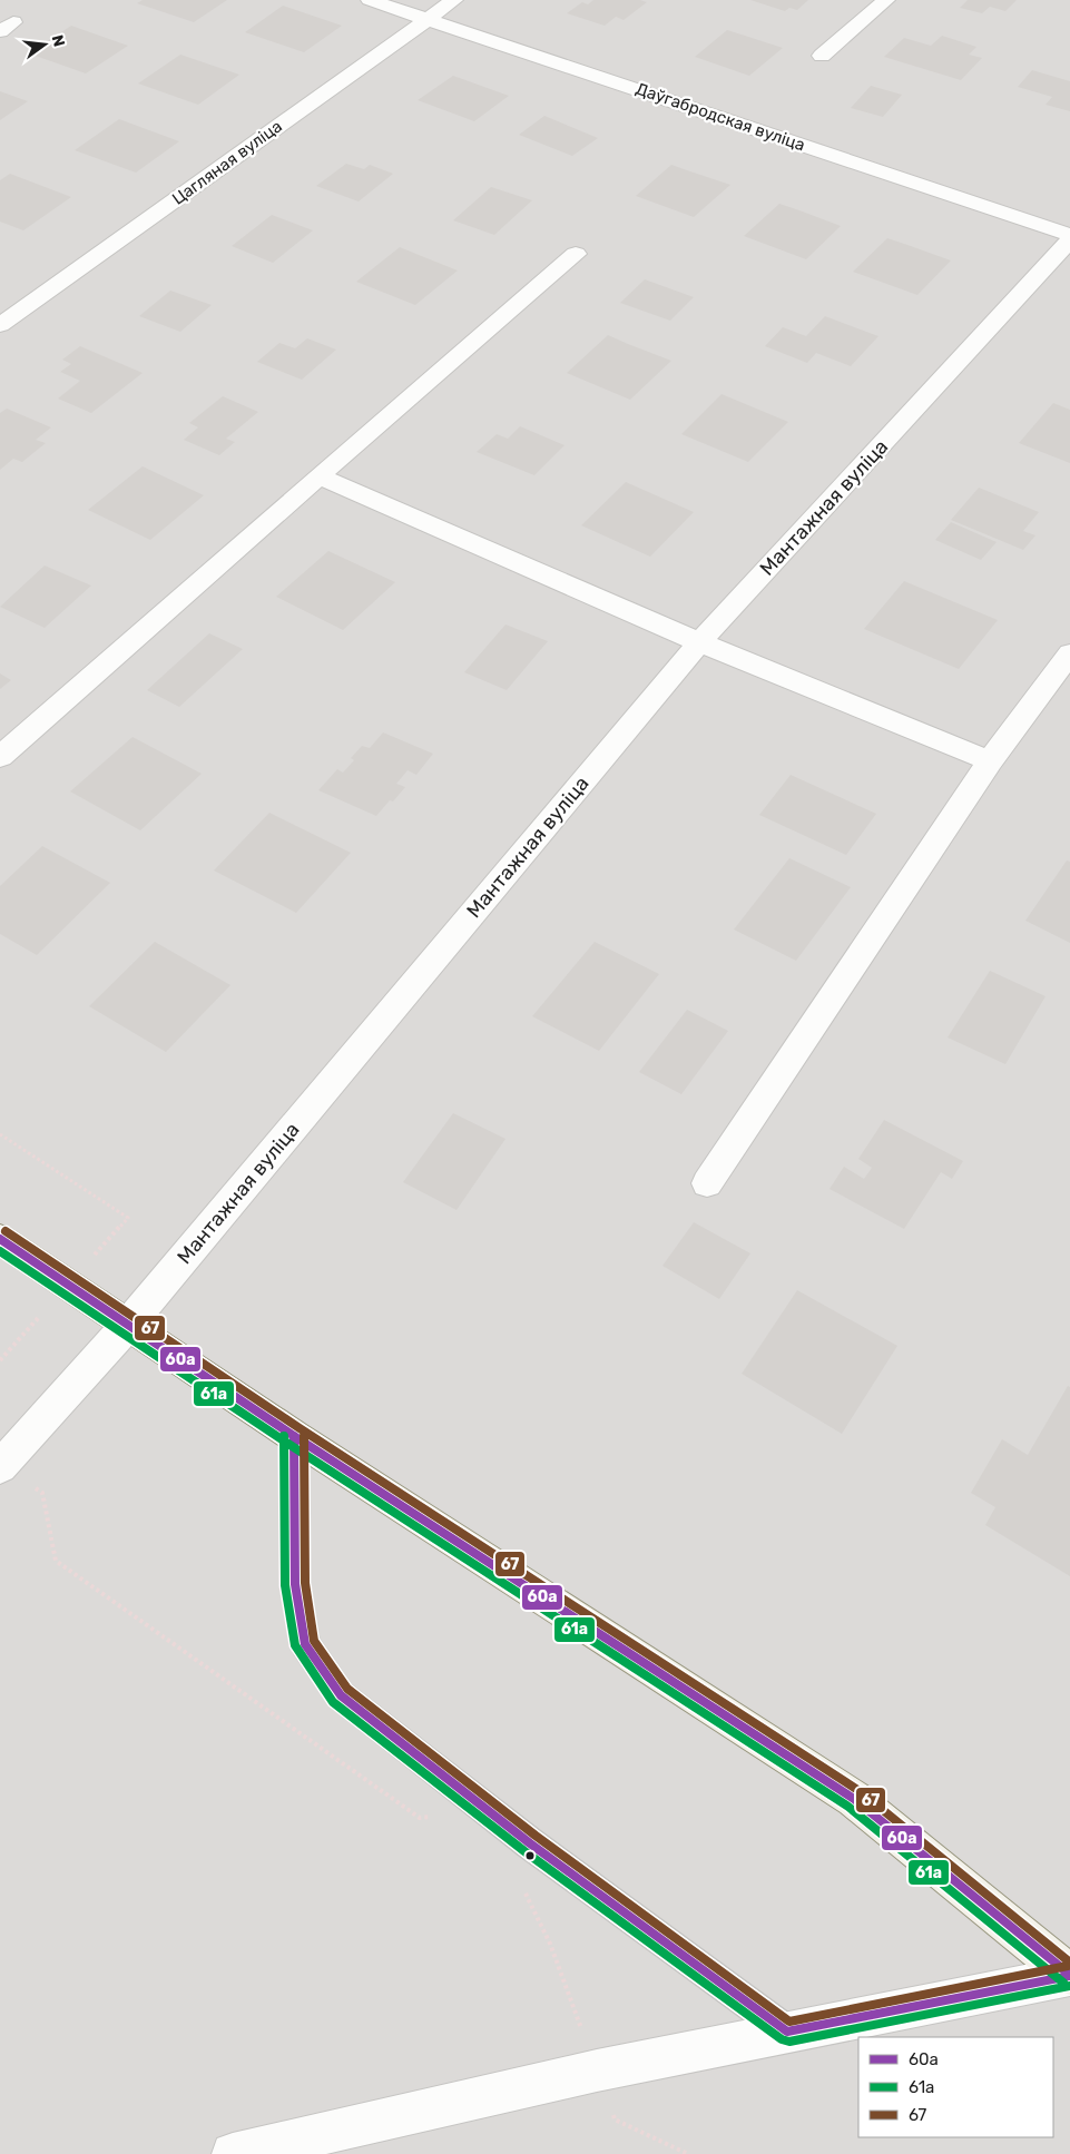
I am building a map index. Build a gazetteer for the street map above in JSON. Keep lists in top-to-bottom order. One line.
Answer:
{"streets":{"street":["Даўгабродская вуліца","Цагляная вуліца","Мантажная вуліца"]},"crossings":[["Даўгабродская вуліца","Цагляная вуліца"]],"lines":["transit line 67","transit line 60а","transit line 61а"],"legend":["60а","61а","67"],"north":"right"}
